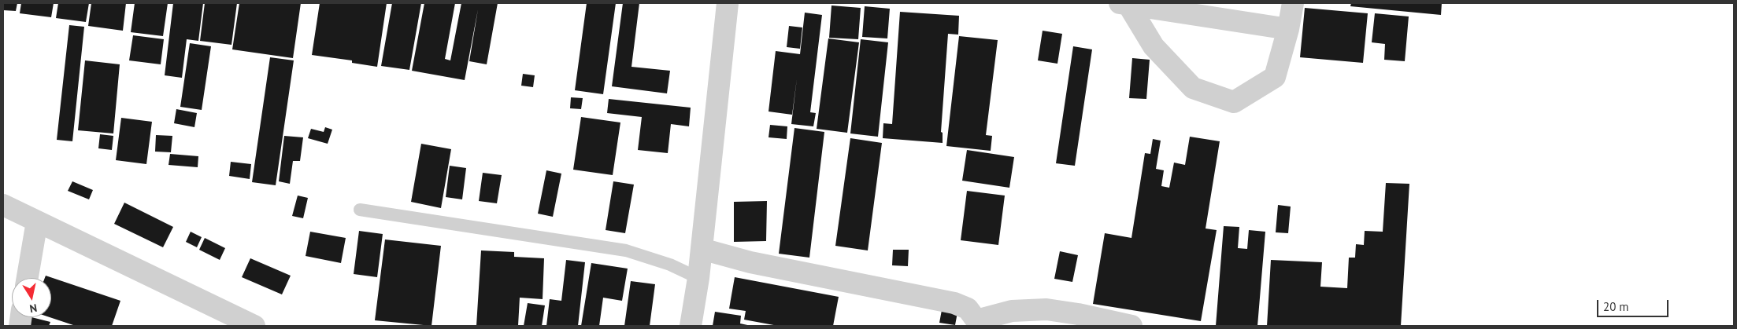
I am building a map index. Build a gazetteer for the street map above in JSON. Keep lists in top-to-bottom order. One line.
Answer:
{"scale_bar":"20 m","north":"bottom"}
